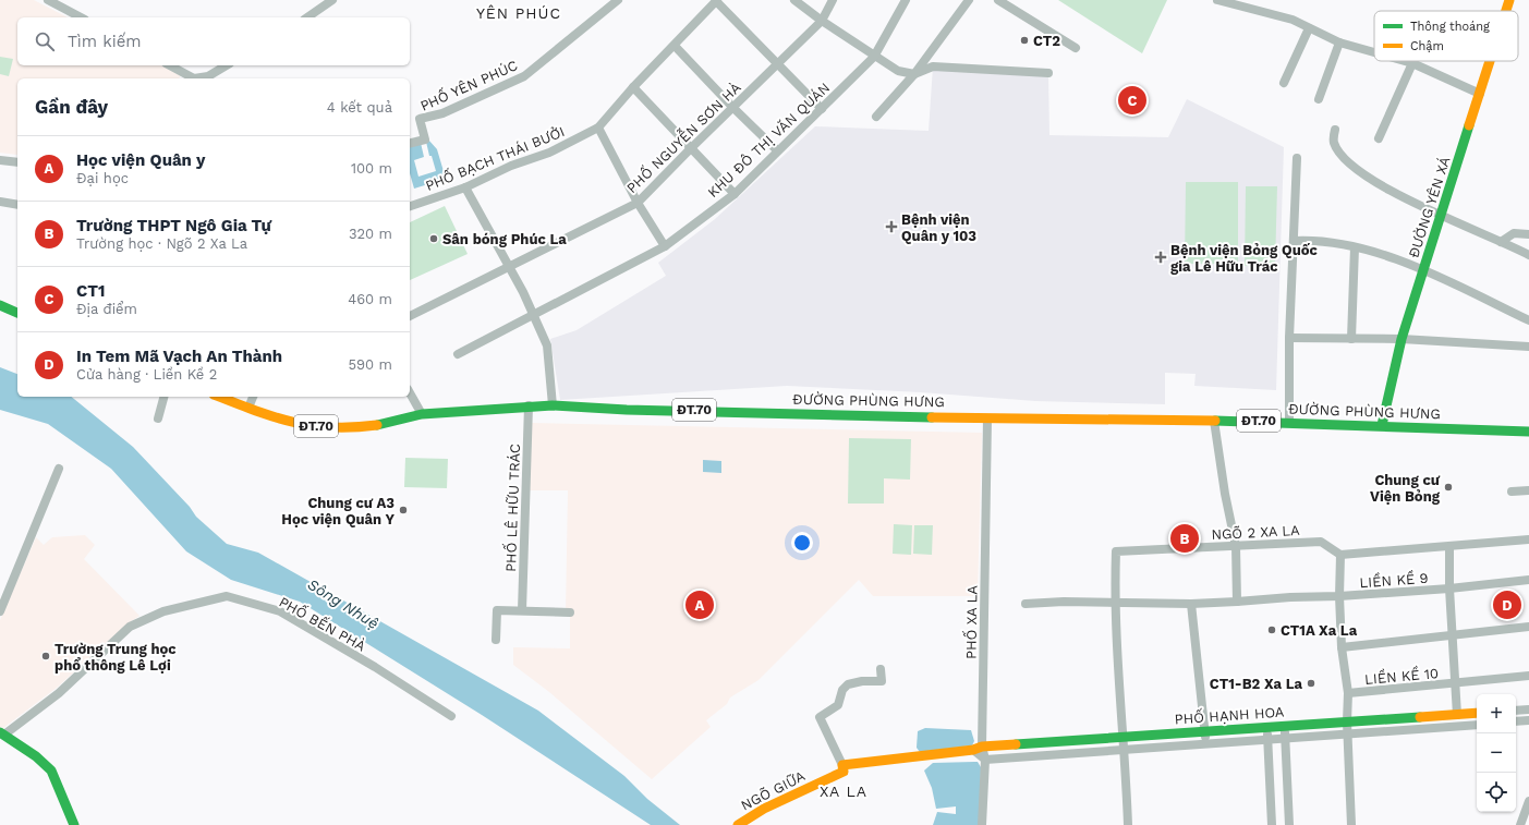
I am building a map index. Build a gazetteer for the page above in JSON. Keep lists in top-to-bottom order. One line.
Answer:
{"streets":{"main road":["ĐƯỜNG YÊN XÁ","ĐƯỜNG PHÙNG HƯNG","ĐT.70","PHỐ HẠNH HOA","NGÕ GIỮA"],"street":["PHỐ YÊN PHÚC","PHỐ NGUYỄN SƠN HÀ","KHU ĐÔ THỊ VĂN QUÁN","PHỐ BẠCH THÁI BƯỞI","PHỐ LÊ HỮU TRÁC","NGÕ 2 XA LA","LIỀN KỀ 9","PHỐ XA LA","PHỐ BẾN PHÀ","LIỀN KỀ 10"]},"crossings":[["ĐƯỜNG YÊN XÁ","ĐƯỜNG PHÙNG HƯNG"],["ĐƯỜNG PHÙNG HƯNG","PHỐ LÊ HỮU TRÁC"],["ĐƯỜNG PHÙNG HƯNG","PHỐ XA LA"],["NGÕ 2 XA LA","LIỀN KỀ 9"],["PHỐ XA LA","PHỐ HẠNH HOA"],["PHỐ HẠNH HOA","NGÕ GIỮA"]],"districts":["YÊN PHÚC","XA LA"],"water":["Sông Nhuệ"],"places":{"other":["CT2","Sân bóng Phúc La","Chung cư Viện Bỏng","Chung cư A3 Học viện Quân Y","CT1A Xa La","Trường Trung học phổ thông Lê Lợi","CT1-B2 Xa La"],"health":["Bệnh viện Quân y 103","Bệnh viện Bỏng Quốc gia Lê Hữu Trác"]},"legend":["Thông thoáng","Chậm"],"page":{"search":"Tìm kiếm","heading":["Gần đây","4 kết quả"],"pins":["C","B","A","D"],"list":[{"mark":"A","name":"Học viện Quân y","note":"Đại học","value":"100 m"},{"mark":"B","name":"Trường THPT Ngô Gia Tự","note":"Trường học · Ngõ 2 Xa La","value":"320 m"},{"mark":"C","name":"CT1","note":"Địa điểm","value":"460 m"},{"mark":"D","name":"In Tem Mã Vạch An Thành","note":"Cửa hàng · Liền Kề 2","value":"590 m"}],"map_buttons":["+","−"]}}
